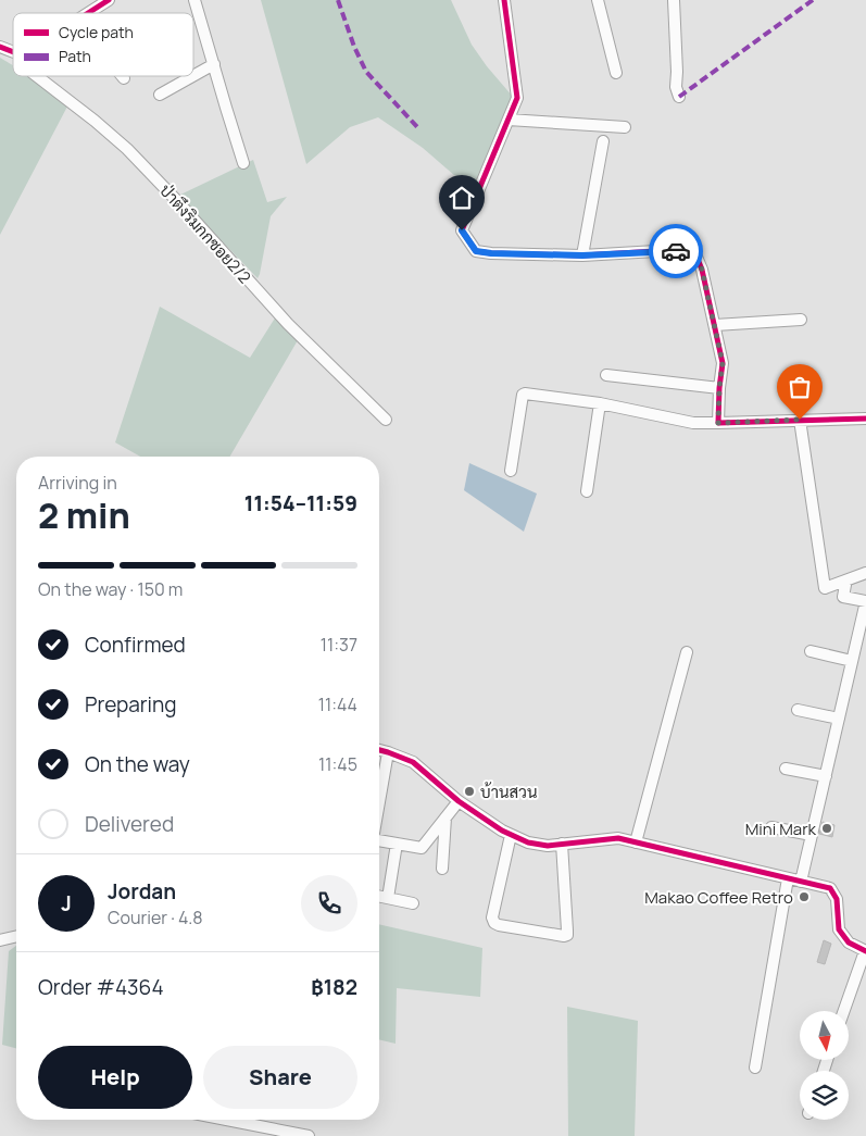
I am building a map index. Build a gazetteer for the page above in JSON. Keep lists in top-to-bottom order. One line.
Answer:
{"streets":{"street":["ป่าตึงริมกกซอย2/2"]},"places":["บ้านสวน","Mini Mark","Makao Coffee Retro"],"legend":["Cycle path","Path"],"north":"bottom","page":{"heading":["2 min","Arriving in","11:54–11:59"],"panel":["Jordan","Courier · 4.8","Order #4364","฿182"],"bar":"On the way · 150 m","list":[["Confirmed","11:37"],["Preparing","11:44"],["On the way","11:45"],"Delivered"],"round":"J","buttons":["Help","Share"]}}
